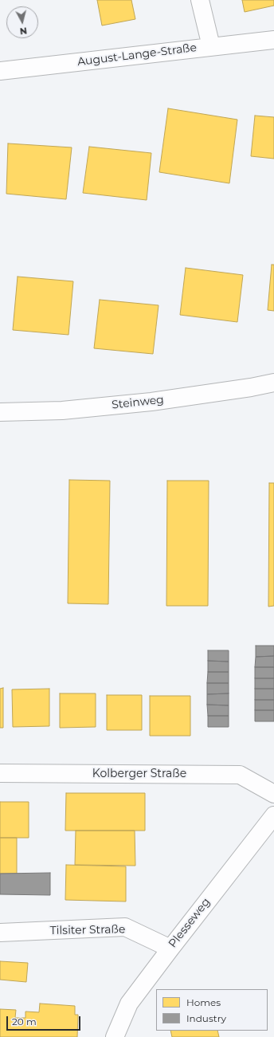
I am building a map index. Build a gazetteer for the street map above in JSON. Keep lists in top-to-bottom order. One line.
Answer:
{"streets":{"street":["August-Lange-Straße","Steinweg","Kolberger Straße","Plesseweg","Tilsiter Straße"]},"crossings":[["Plesseweg","Tilsiter Straße"]],"legend":["Homes","Industry"],"scale_bar":"20 m","north":"bottom"}
